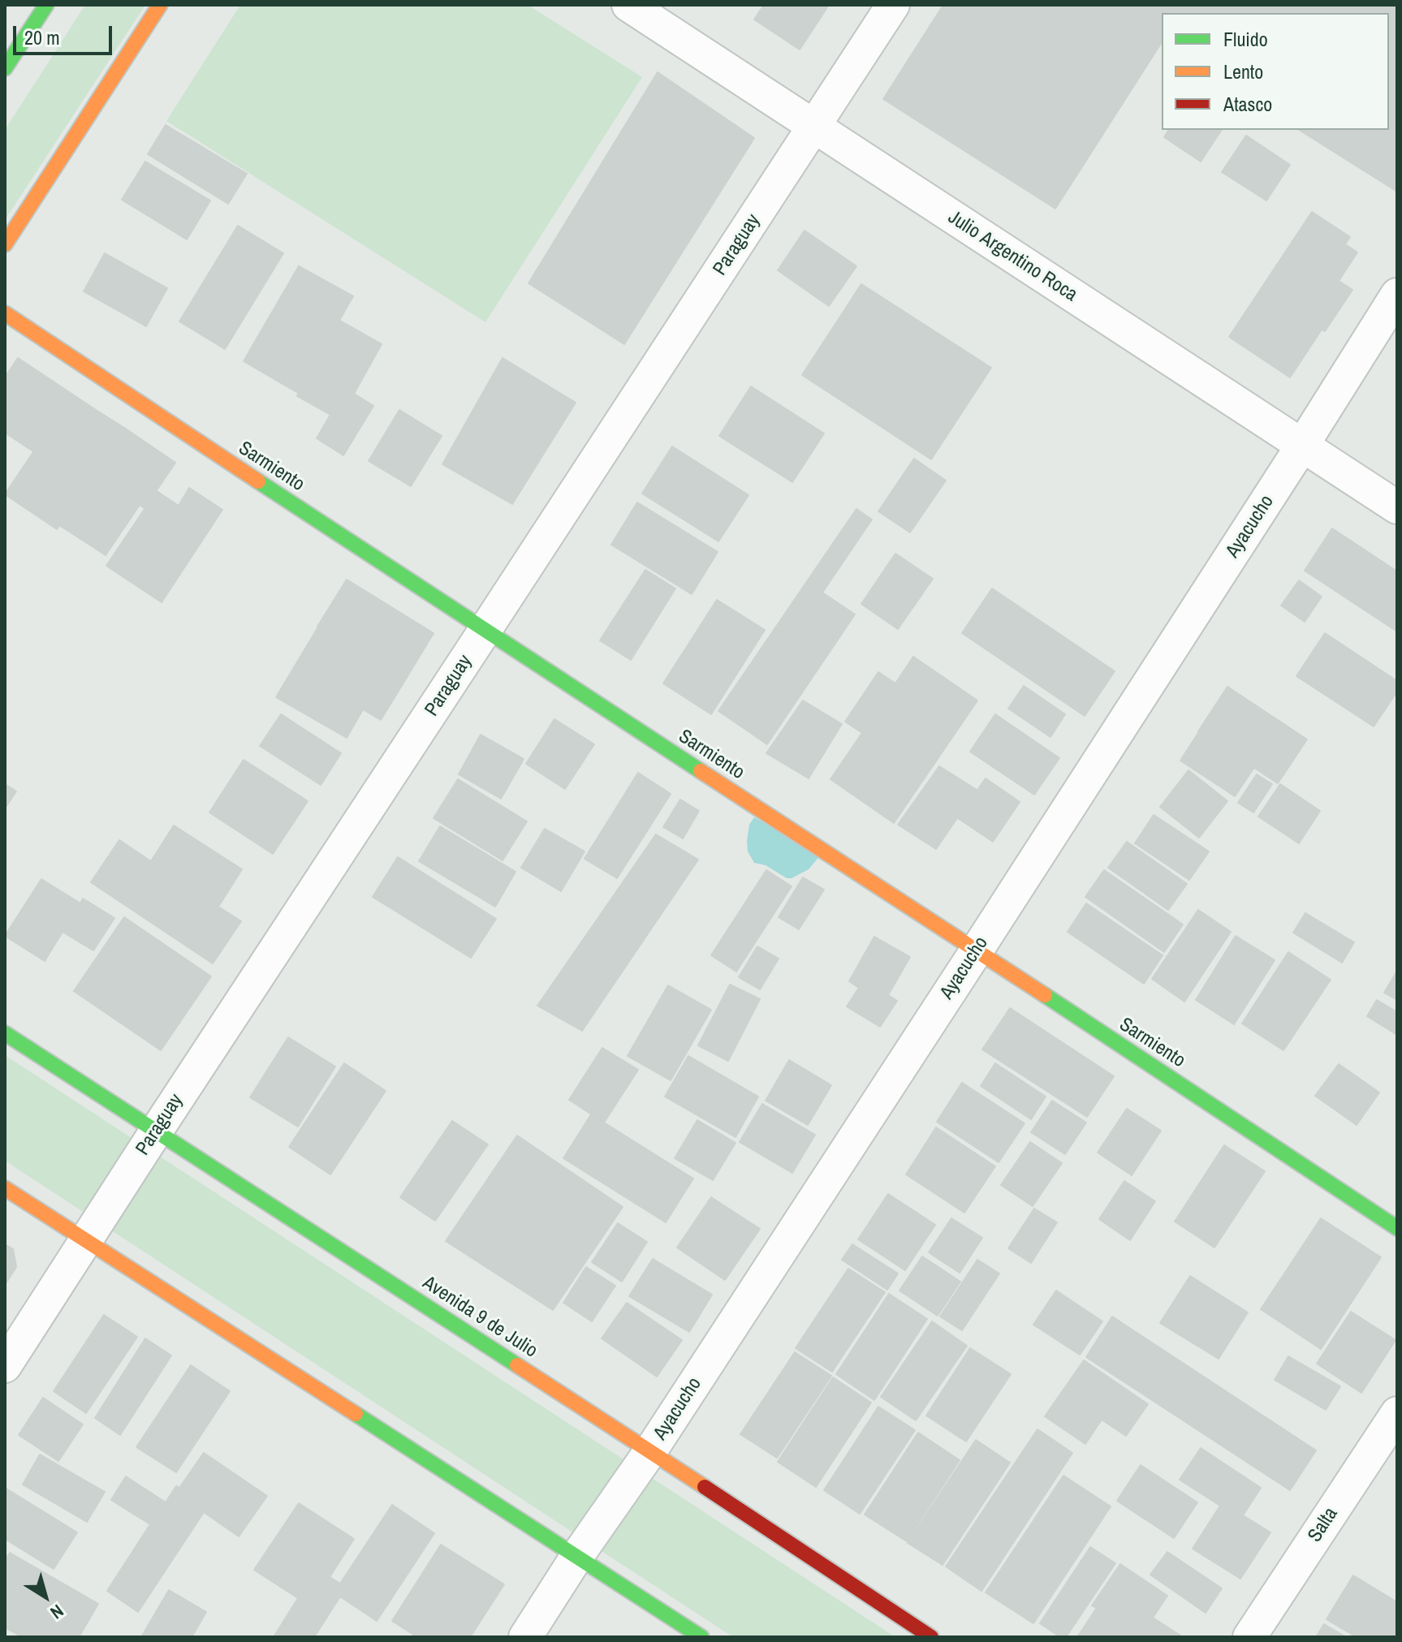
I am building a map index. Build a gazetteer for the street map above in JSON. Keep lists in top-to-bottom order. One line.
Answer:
{"streets":{"main road":["Sarmiento","Avenida 9 de Julio"],"street":["Paraguay","Julio Argentino Roca","Ayacucho","Salta"]},"crossings":[["Paraguay","Julio Argentino Roca"],["Paraguay","Sarmiento"],["Paraguay","Avenida 9 de Julio"],["Julio Argentino Roca","Ayacucho"],["Sarmiento","Ayacucho"],["Ayacucho","Avenida 9 de Julio"]],"legend":["Fluido","Lento","Atasco"],"scale_bar":"20 m","north":"bottom right"}
